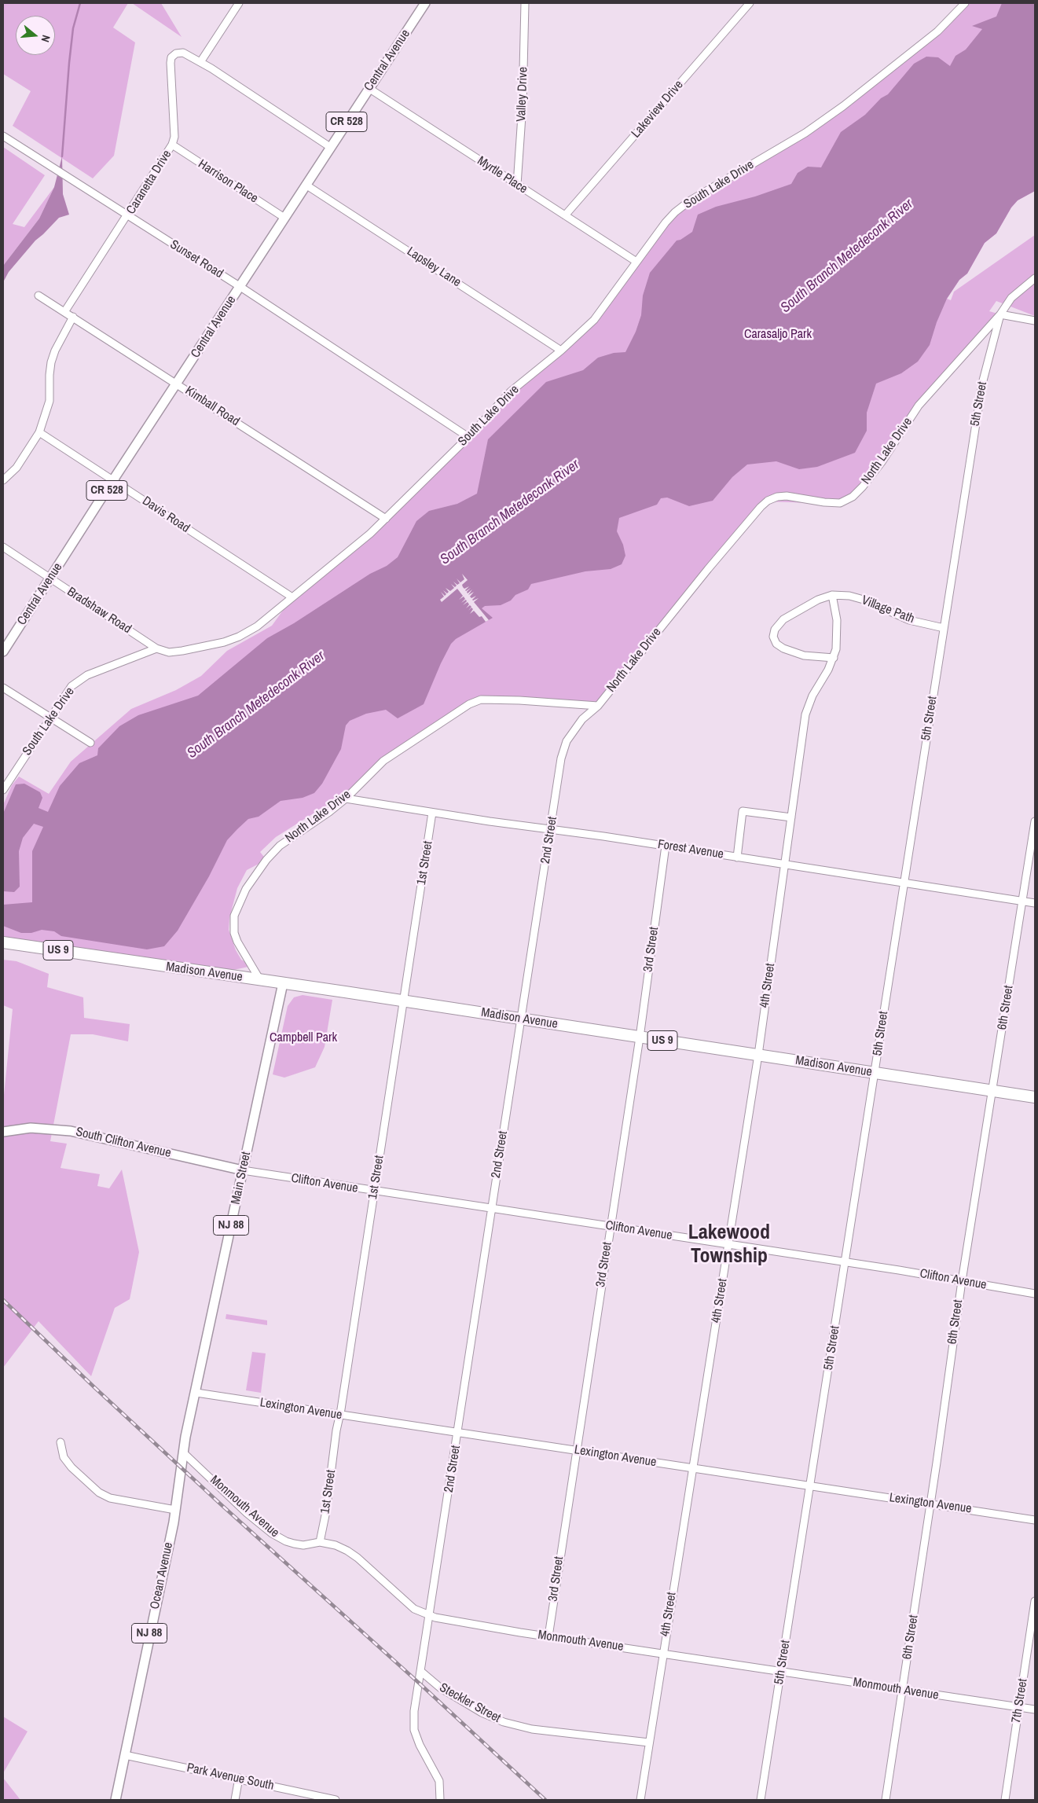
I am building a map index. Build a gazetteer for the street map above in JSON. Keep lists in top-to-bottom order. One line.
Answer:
{"streets":{"highway":["US 9","Madison Avenue"],"main road":["Central Avenue","CR 528","South Clifton Avenue","Main Street","NJ 88","Ocean Avenue"],"street":["Valley Drive","Lakeview Drive","Myrtle Place","Harrison Place","Caranetta Drive","South Lake Drive","Sunset Road","Lapsley Lane","5th Street","Kimball Road","North Lake Drive","Davis Road","Village Path","Bradshaw Road","2nd Street","Forest Avenue","1st Street","3rd Street","4th Street","6th Street","Clifton Avenue","Lexington Avenue","Monmouth Avenue","7th Street","Steckler Street","Park Avenue South"]},"crossings":[["Central Avenue","Myrtle Place"],["Central Avenue","Harrison Place"],["Central Avenue","Caranetta Drive"],["Central Avenue","Sunset Road"],["Central Avenue","Lapsley Lane"],["Central Avenue","Kimball Road"],["Central Avenue","Davis Road"],["Central Avenue","Bradshaw Road"],["Valley Drive","Myrtle Place"],["Lakeview Drive","Myrtle Place"],["Myrtle Place","South Lake Drive"],["Harrison Place","Caranetta Drive"],["Caranetta Drive","Sunset Road"],["Caranetta Drive","Kimball Road"],["South Lake Drive","Sunset Road"],["South Lake Drive","Lapsley Lane"],["South Lake Drive","Kimball Road"],["South Lake Drive","Davis Road"],["South Lake Drive","Bradshaw Road"],["5th Street","North Lake Drive"],["5th Street","Village Path"],["5th Street","Forest Avenue"],["5th Street","Madison Avenue"],["5th Street","Clifton Avenue"],["5th Street","Lexington Avenue"],["5th Street","Monmouth Avenue"],["North Lake Drive","2nd Street"],["North Lake Drive","Forest Avenue"],["North Lake Drive","Madison Avenue"],["Village Path","4th Street"],["2nd Street","Forest Avenue"],["2nd Street","Madison Avenue"],["2nd Street","Clifton Avenue"],["2nd Street","Lexington Avenue"],["2nd Street","Monmouth Avenue"],["Forest Avenue","1st Street"],["Forest Avenue","3rd Street"],["Forest Avenue","4th Street"],["Forest Avenue","6th Street"],["1st Street","Madison Avenue"],["1st Street","Clifton Avenue"],["1st Street","Lexington Avenue"],["1st Street","Monmouth Avenue"],["3rd Street","Madison Avenue"],["3rd Street","Clifton Avenue"],["3rd Street","Lexington Avenue"],["3rd Street","Monmouth Avenue"],["Madison Avenue","4th Street"],["Madison Avenue","6th Street"],["Madison Avenue","Main Street"],["4th Street","Clifton Avenue"],["4th Street","Lexington Avenue"],["4th Street","Monmouth Avenue"],["4th Street","Steckler Street"],["6th Street","Clifton Avenue"],["6th Street","Lexington Avenue"],["6th Street","Monmouth Avenue"],["South Clifton Avenue","Main Street"],["South Clifton Avenue","Clifton Avenue"],["Main Street","Clifton Avenue"],["Main Street","Lexington Avenue"],["Main Street","Monmouth Avenue"],["Main Street","Ocean Avenue"],["Monmouth Avenue","7th Street"],["Ocean Avenue","Park Avenue South"]],"districts":["Lakewood Township"],"water":["South Branch Metedeconk River"],"parks":["Carasaljo Park","Campbell Park"],"north":"right"}
